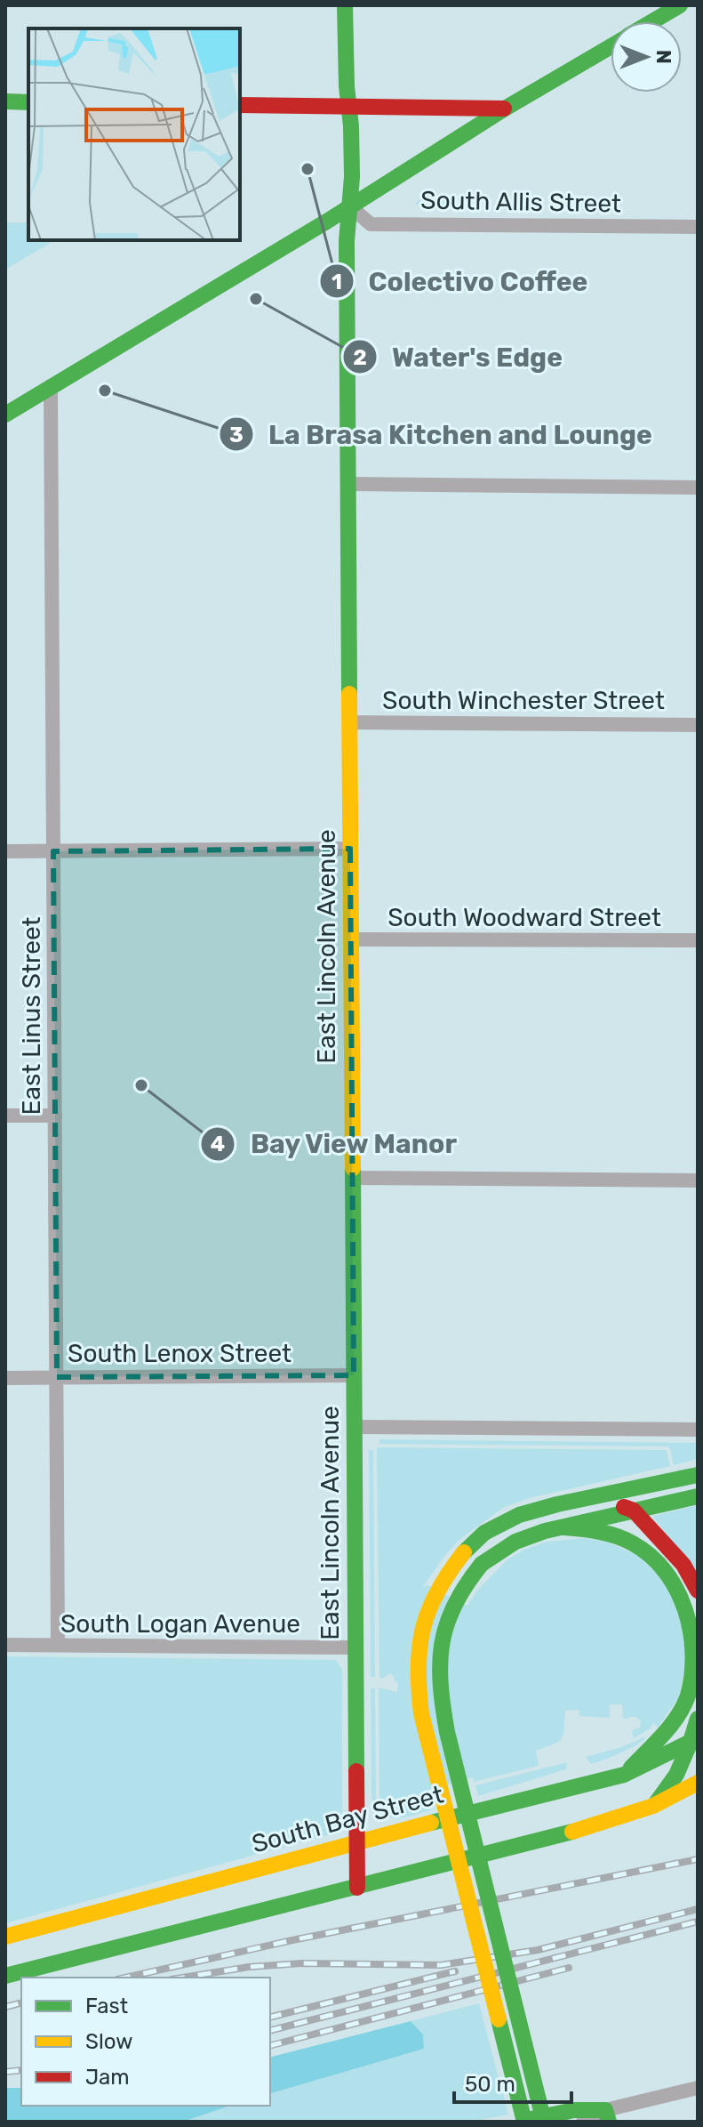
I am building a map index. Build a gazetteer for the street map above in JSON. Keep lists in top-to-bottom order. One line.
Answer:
{"streets":{"main road":["East Lincoln Avenue","South Bay Street"],"street":["South Allis Street","South Winchester Street","South Woodward Street","East Linus Street","South Lenox Street","South Logan Avenue"]},"crossings":[["South Allis Street","East Lincoln Avenue"],["South Winchester Street","East Lincoln Avenue"],["South Woodward Street","East Lincoln Avenue"],["East Lincoln Avenue","South Lenox Street"],["East Lincoln Avenue","South Logan Avenue"],["East Lincoln Avenue","South Bay Street"],["East Linus Street","South Lenox Street"],["East Linus Street","South Logan Avenue"]],"places":["Colectivo Coffee","Water's Edge","La Brasa Kitchen and Lounge","Bay View Manor"],"legend":["Fast","Slow","Jam"],"scale_bar":"50 m","north":"right"}
